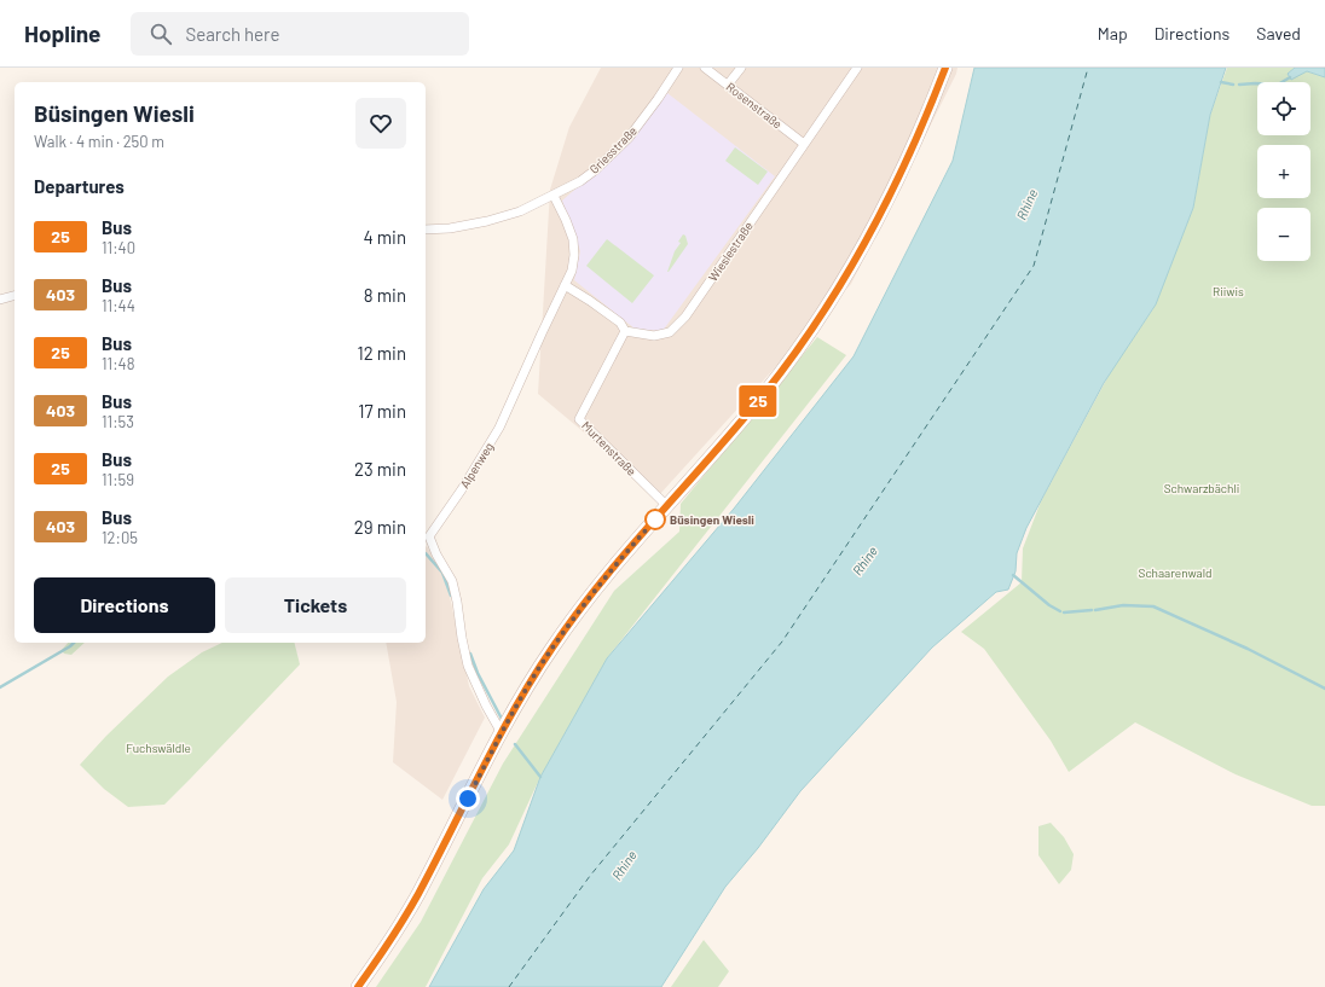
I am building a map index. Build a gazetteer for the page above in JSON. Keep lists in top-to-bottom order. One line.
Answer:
{"streets":{"street":["Rosenstraße","Griesstraße","Wieslestraße","Murtenstraße","Alpenweg"]},"crossings":[["Rosenstraße","Wieslestraße"],["Griesstraße","Alpenweg"],["Wieslestraße","Murtenstraße"]],"water":["Rhine"],"parks":["Riiwis","Schwarzbächli","Schaarenwald","Fuchswäldle"],"places":["Büsingen Wiesli"],"lines":["bus line 25"],"page":{"header":"Hopline","search":"Search here","nav":["Map","Directions","Saved"],"on_map":"25","map_buttons":["+","−"],"heading":[["Büsingen Wiesli","Walk · 4 min · 250 m"],"Departures"],"list":[{"mark":"25","name":"Bus","note":"11:40","value":"4 min"},{"mark":"403","name":"Bus","note":"11:44","value":"8 min"},{"mark":"25","name":"Bus","note":"11:48","value":"12 min"},{"mark":"403","name":"Bus","note":"11:53","value":"17 min"},{"mark":"25","name":"Bus","note":"11:59","value":"23 min"},{"mark":"403","name":"Bus","note":"12:05","value":"29 min"}],"buttons":["Directions","Tickets"]}}
